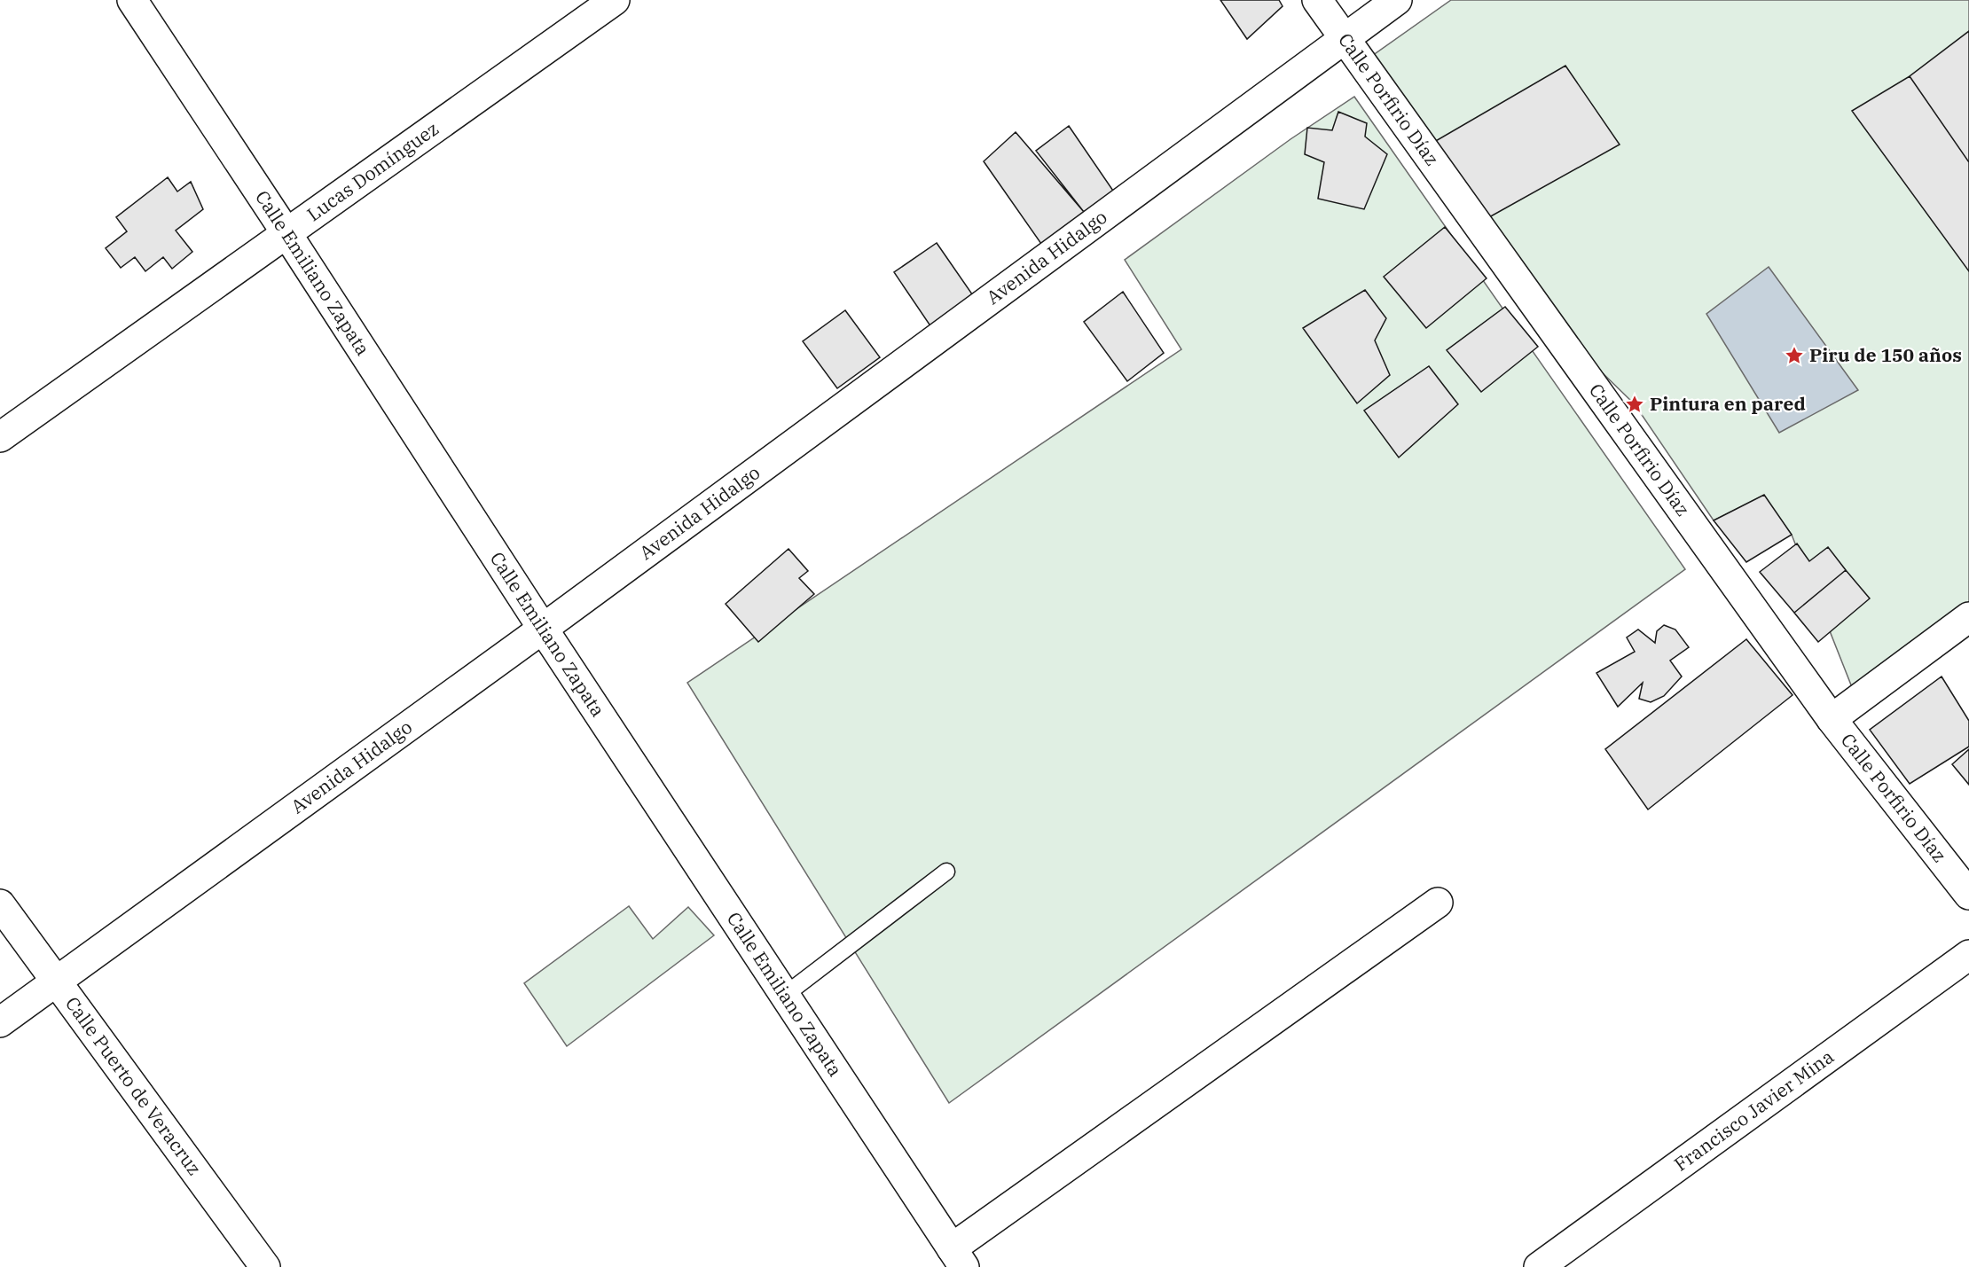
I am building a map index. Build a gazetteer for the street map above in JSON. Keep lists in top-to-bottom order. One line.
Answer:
{"streets":{"street":["Calle Porfirio Díaz","Lucas Domínguez","Avenida Hidalgo","Calle Emiliano Zapata","Calle Puerto de Veracruz","Francisco Javier Mina"]},"crossings":[["Calle Porfirio Díaz","Avenida Hidalgo"],["Lucas Domínguez","Calle Emiliano Zapata"],["Avenida Hidalgo","Calle Emiliano Zapata"],["Avenida Hidalgo","Calle Puerto de Veracruz"]],"places":{"place":["Piru de 150 años","Pintura en pared"]}}
